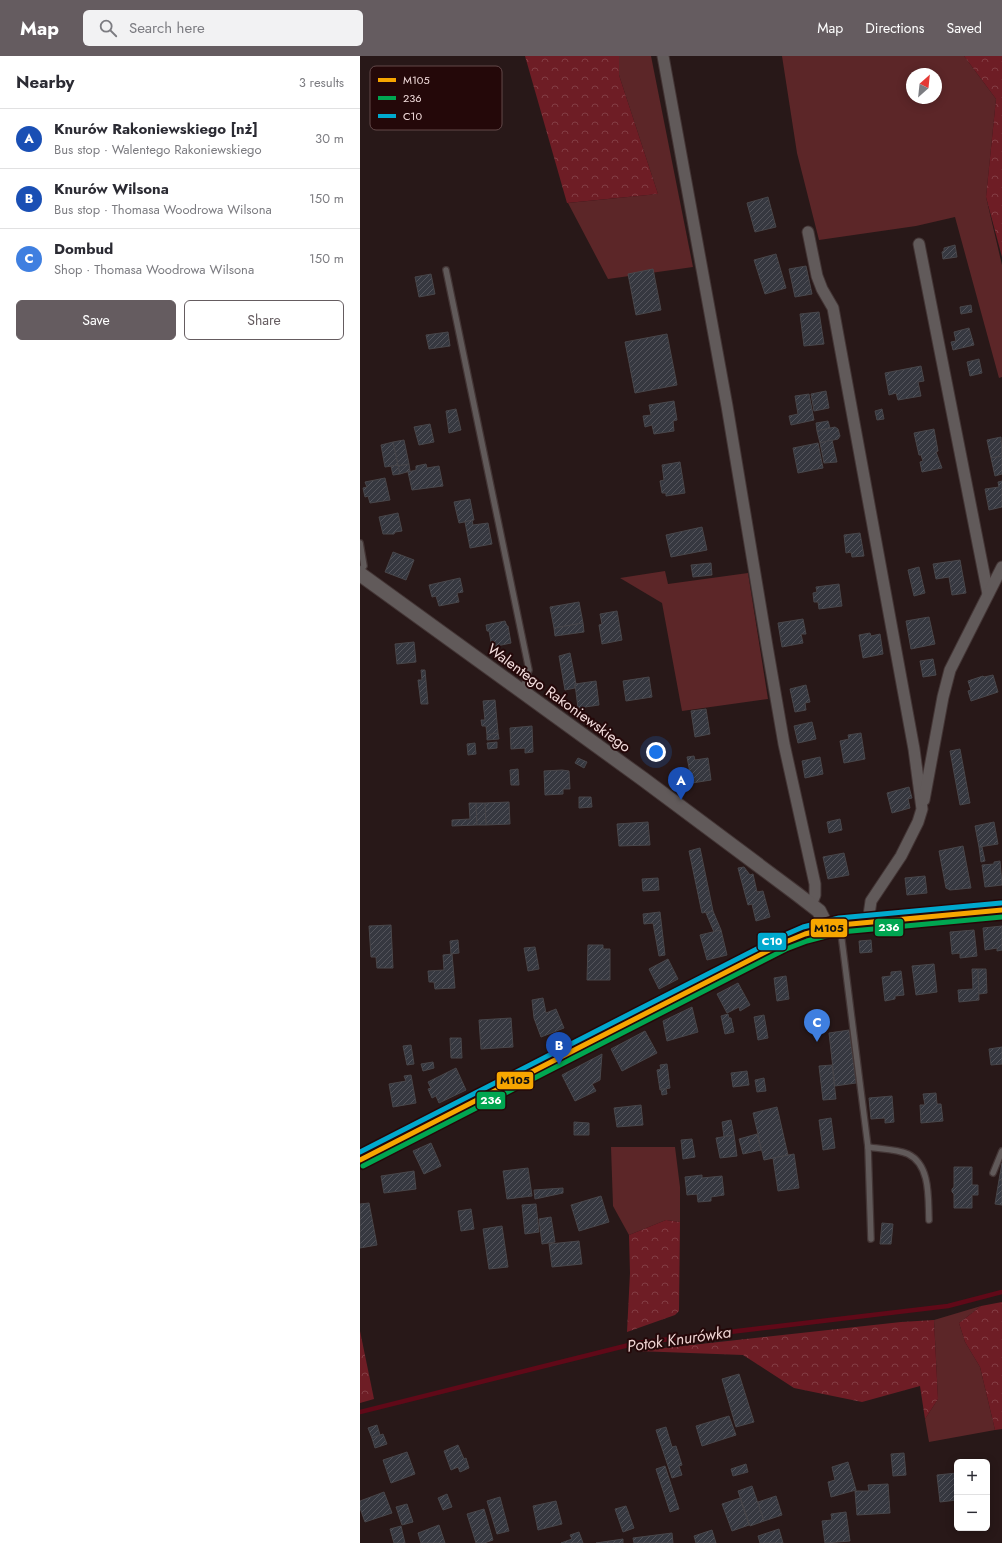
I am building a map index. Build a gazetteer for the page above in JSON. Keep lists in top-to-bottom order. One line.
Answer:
{"streets":{"street":["Walentego Rakoniewskiego"]},"water":["Potok Knurówka"],"lines":["transit line C10","transit line M105","transit line 236"],"legend":["M105","236","C10"],"north":"top right","page":{"header":"Map","search":"Search here","nav":["Map","Directions","Saved"],"heading":["Nearby","3 results"],"list":[{"mark":"A","name":"Knurów Rakoniewskiego [nż]","note":"Bus stop · Walentego Rakoniewskiego","value":"30 m"},{"mark":"B","name":"Knurów Wilsona","note":"Bus stop · Thomasa Woodrowa Wilsona","value":"150 m"},{"mark":"C","name":"Dombud","note":"Shop · Thomasa Woodrowa Wilsona","value":"150 m"}],"buttons":["Save","Share"],"pins":["A","C","B"],"map_buttons":["+","−"]}}
